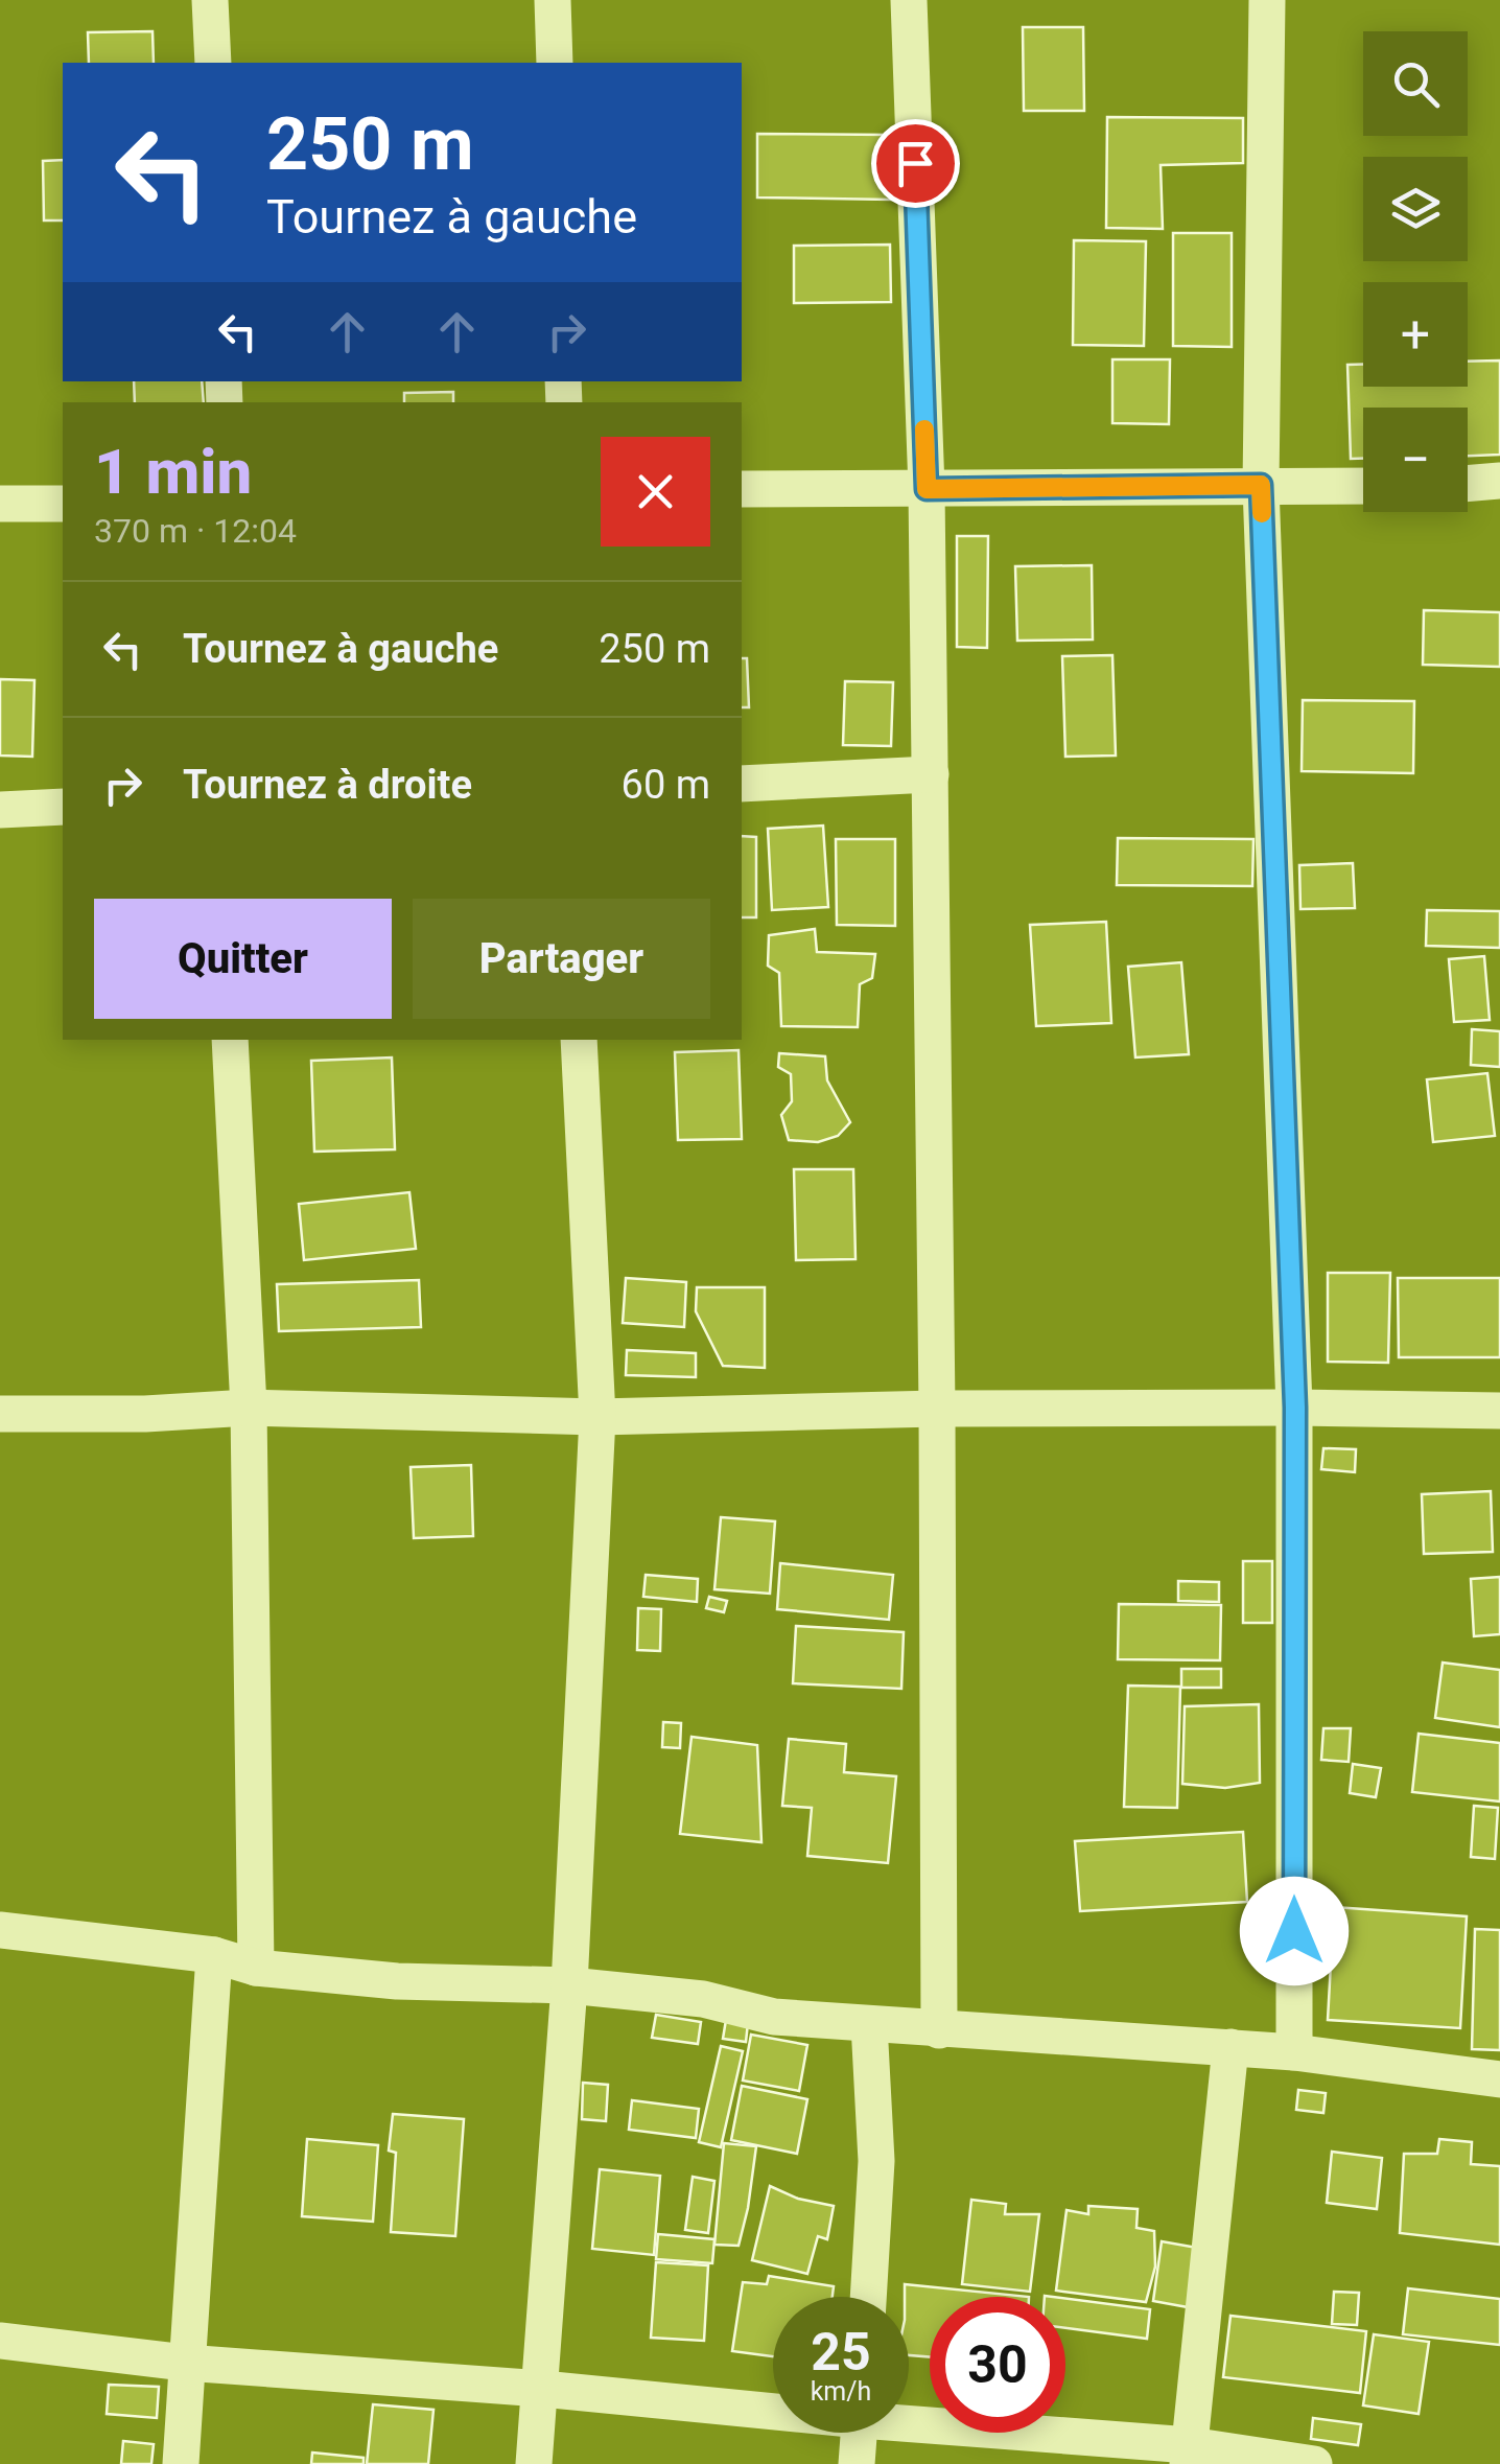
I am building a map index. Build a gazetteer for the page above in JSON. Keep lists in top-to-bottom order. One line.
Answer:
{"page":{"map_buttons":["+","−"],"turn":["250 m","Tournez à gauche"],"heading":["1 min","370 m · 12:04"],"list":[{"name":"Tournez à gauche","value":"250 m"},{"name":"Tournez à droite","value":"60 m"}],"buttons":["Quitter","Partager"],"speed":"25 km/h","limit":"30"}}
